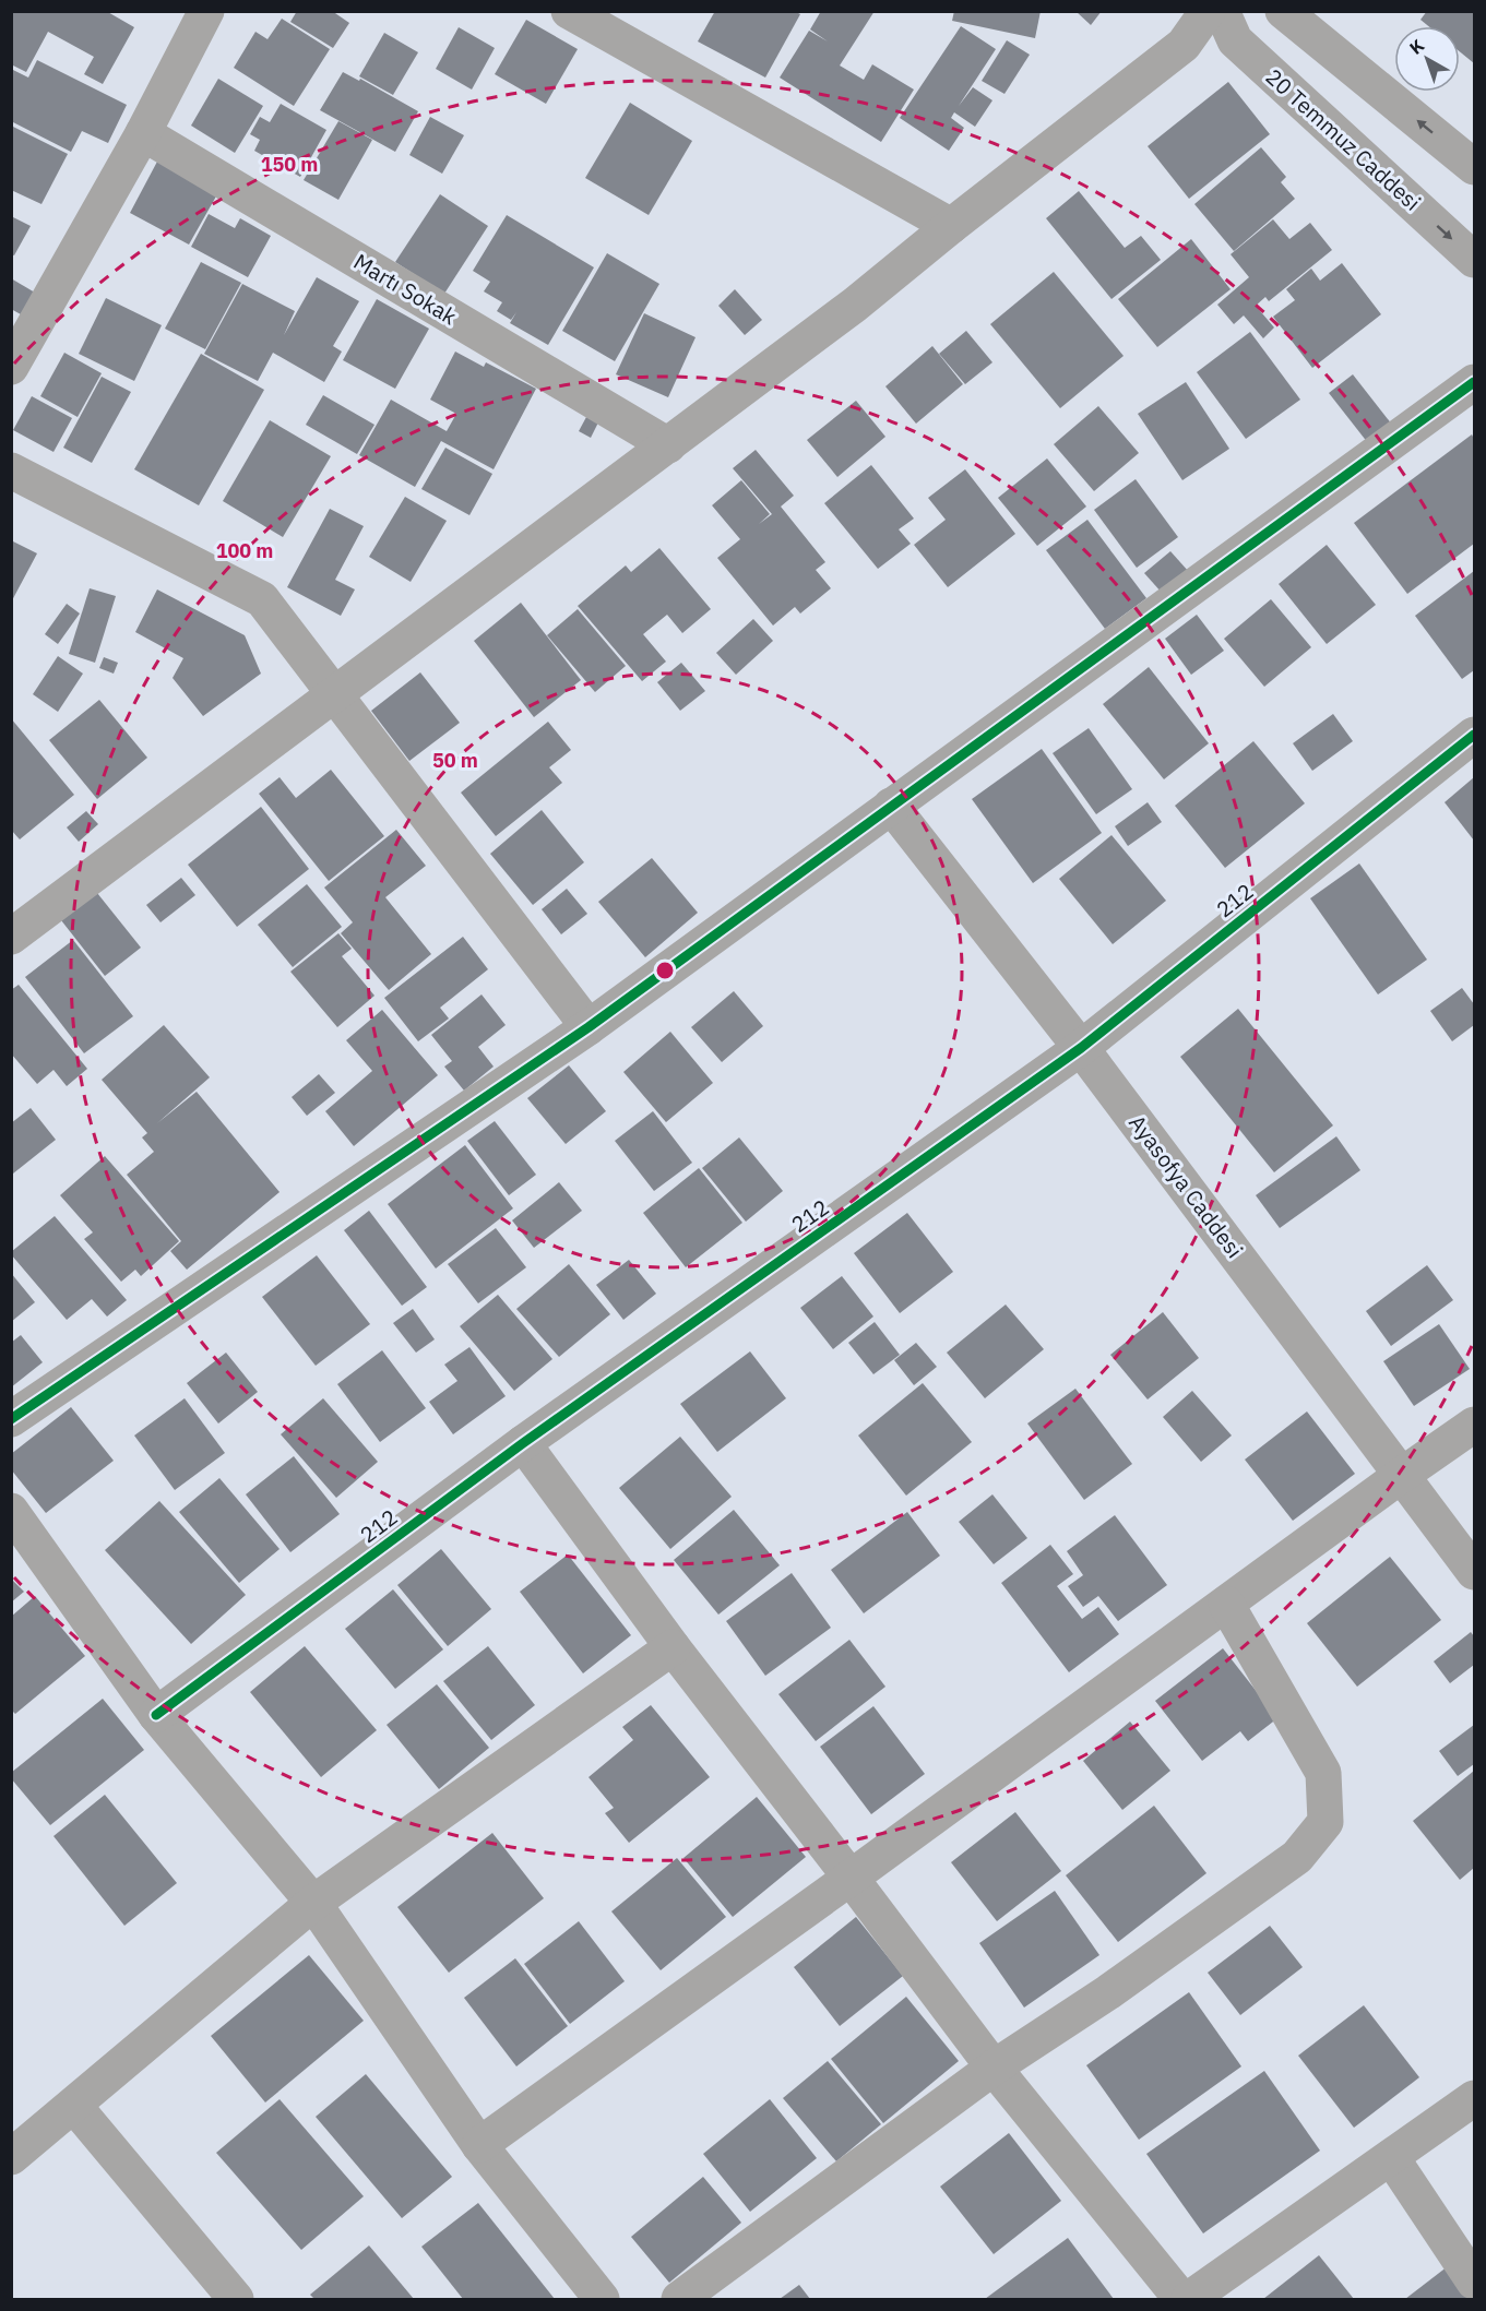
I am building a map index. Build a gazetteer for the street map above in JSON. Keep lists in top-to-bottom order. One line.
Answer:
{"streets":{"street":["20 Temmuz Caddesi","Martı Sokak","212","Ayasofya Caddesi"]},"crossings":[["212","Ayasofya Caddesi"]],"north":"top left","rings":["150 m","100 m","50 m"]}
